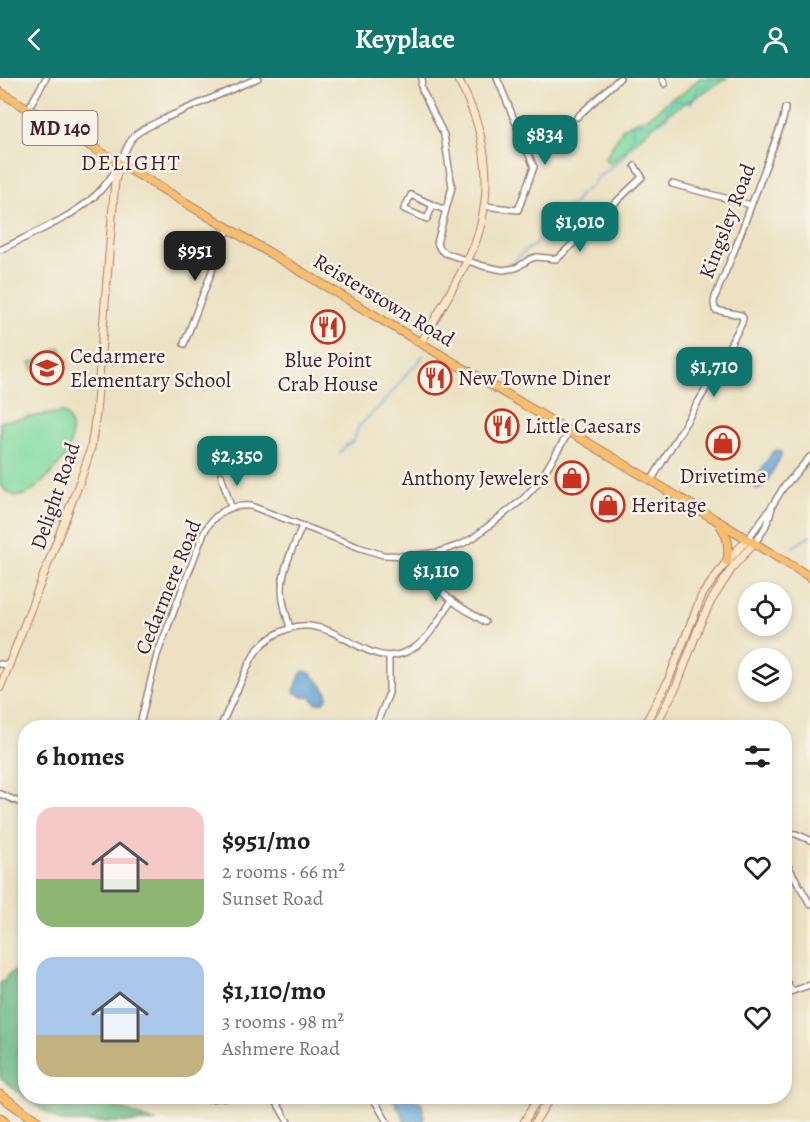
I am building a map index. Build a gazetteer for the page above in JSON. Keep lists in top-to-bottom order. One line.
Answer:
{"streets":{"main road":["MD 140","Reisterstown Road"],"street":["Kingsley Road","Delight Road","Cedarmere Road"]},"crossings":[["Kingsley Road","Reisterstown Road"],["Reisterstown Road","Delight Road"],["Reisterstown Road","Cedarmere Road"]],"districts":["DELIGHT"],"places":{"restaurant":["Blue Point Crab House","New Towne Diner","Little Caesars"],"school or university":["Cedarmere Elementary School"],"shop":["Drivetime","Anthony Jewelers","Heritage"]},"page":{"header":"Keyplace","price":["$834","$1,010","$951","$1,710","$2,350","$1,110"],"heading":"6 homes","list":[{"name":"$951/mo","note":"2 rooms · 66 m² · Sunset Road"},{"name":"$1,110/mo","note":"3 rooms · 98 m² · Ashmere Road"}]}}
